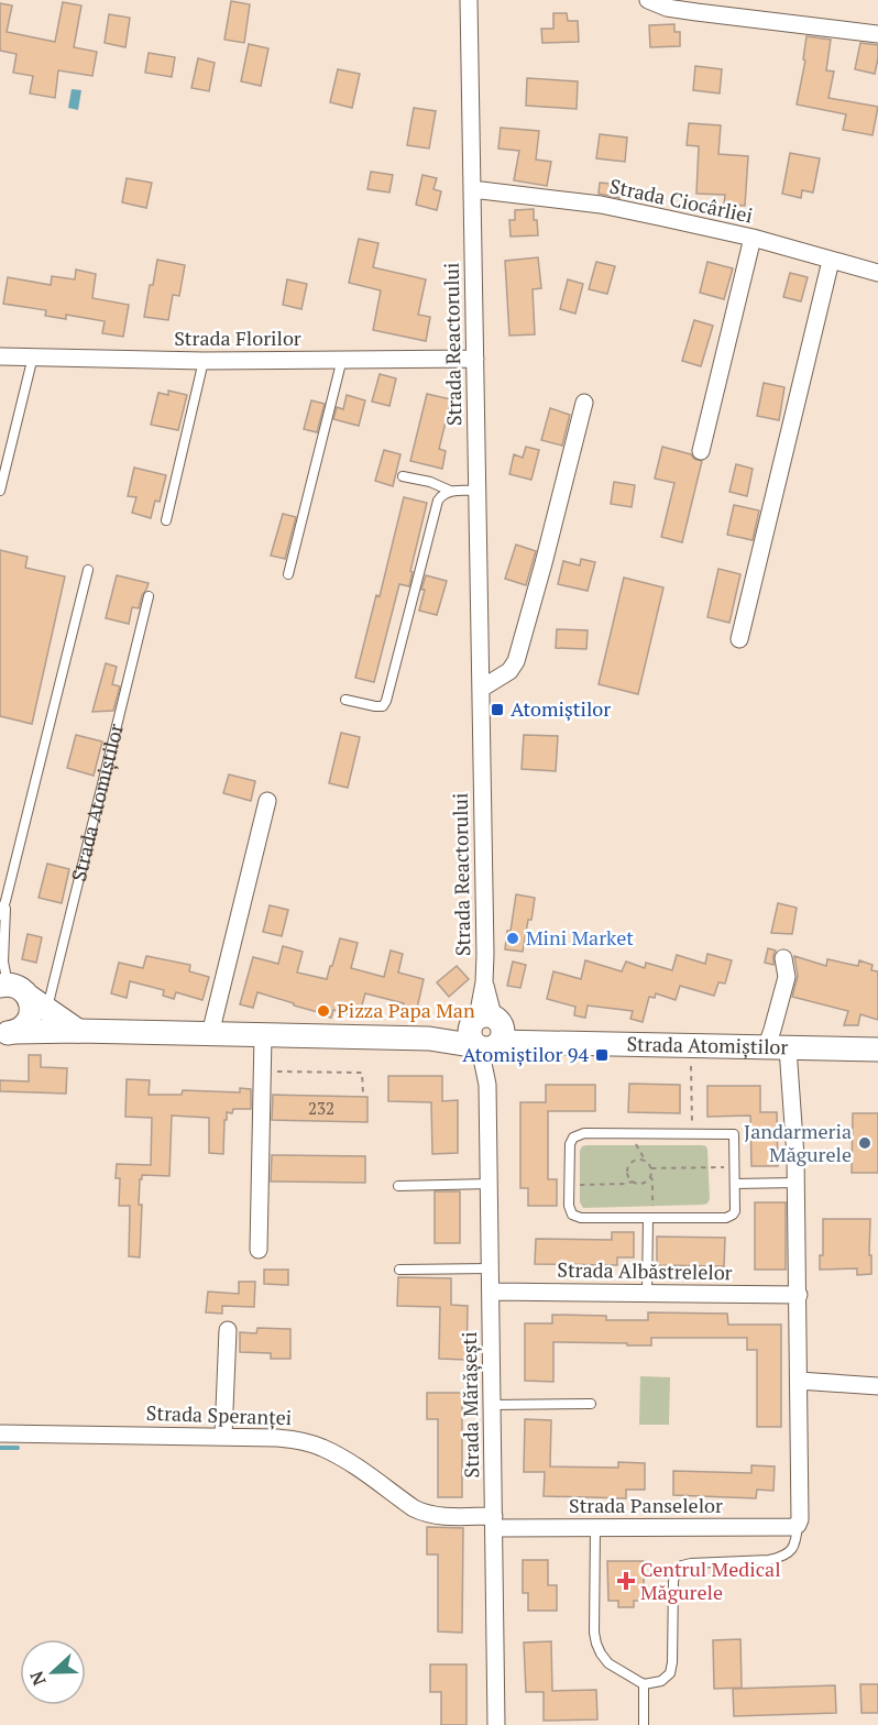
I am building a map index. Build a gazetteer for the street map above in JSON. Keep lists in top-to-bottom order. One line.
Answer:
{"streets":{"main road":["Strada Atomiștilor"],"street":["Strada Ciocârliei","Strada Florilor","Strada Reactorului","Strada Albăstrelelor","Strada Mărășești","Strada Speranței","Strada Panselelor"]},"crossings":[["Strada Ciocârliei","Strada Reactorului"],["Strada Florilor","Strada Reactorului"],["Strada Reactorului","Strada Atomiștilor"],["Strada Reactorului","Strada Mărășești"],["Strada Atomiștilor","Strada Mărășești"],["Strada Albăstrelelor","Strada Mărășești"],["Strada Mărășești","Strada Speranței"],["Strada Mărășești","Strada Panselelor"],["Strada Speranței","Strada Panselelor"]],"places":{"transit":["Atomiștilor","Atomiștilor 94"],"other":["Mini Market","Pizza Papa Man","Jandarmeria Măgurele"],"health":["Centrul Medical Măgurele"]},"house_numbers":["232"],"north":"left"}
